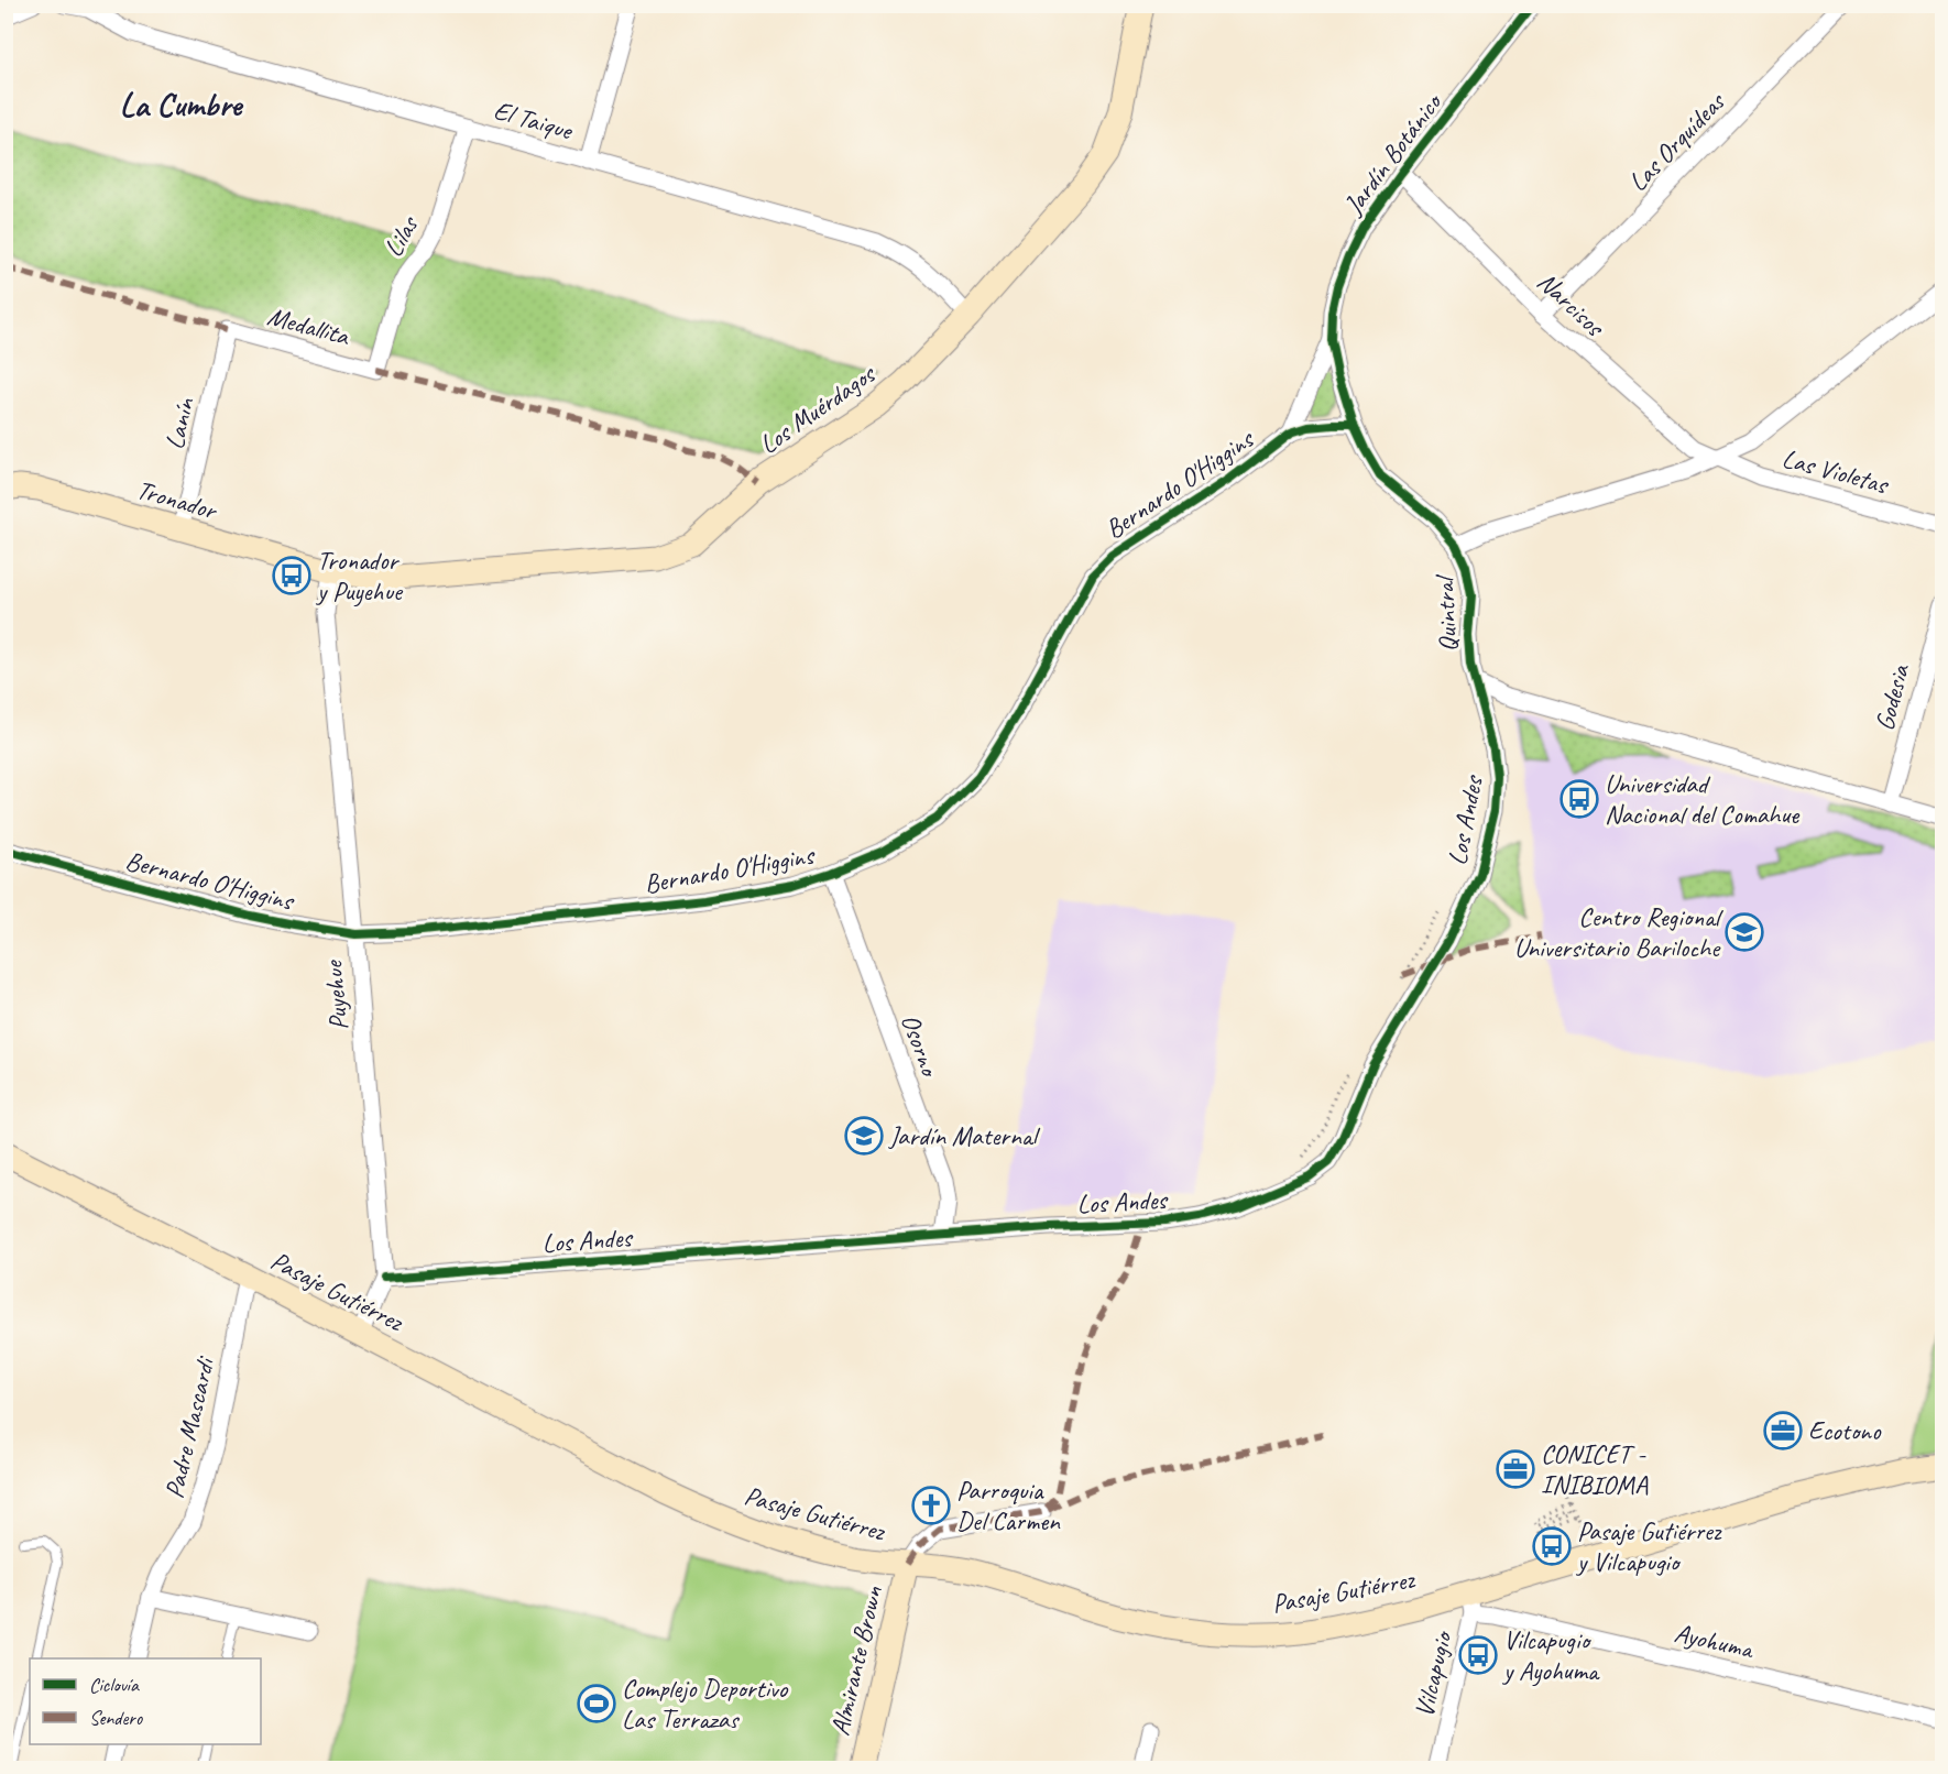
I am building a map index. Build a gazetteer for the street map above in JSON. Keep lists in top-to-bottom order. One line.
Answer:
{"streets":{"main road":["Los Muérdagos","Tronador","Pasaje Gutiérrez","Almirante Brown"],"street":["El Taique","Las Orquídeas","Jardín Botánico","Lilas","Narcisos","Medallita","Lanín","Las Violetas","Bernardo O'Higgins","Quintral","Godesia","Los Andes","Puyehue","Osorno","Padre Mascardi","Ayohuma","Vilcapugio"]},"crossings":[["El Taique","Lilas"],["El Taique","Los Muérdagos"],["Las Orquídeas","Narcisos"],["Jardín Botánico","Narcisos"],["Jardín Botánico","Bernardo O'Higgins"],["Jardín Botánico","Quintral"],["Lilas","Medallita"],["Narcisos","Las Violetas"],["Medallita","Lanín"],["Los Muérdagos","Tronador"],["Los Muérdagos","Puyehue"],["Lanín","Tronador"],["Bernardo O'Higgins","Puyehue"],["Bernardo O'Higgins","Osorno"],["Tronador","Puyehue"],["Quintral","Godesia"],["Quintral","Los Andes"],["Los Andes","Puyehue"],["Los Andes","Osorno"],["Puyehue","Pasaje Gutiérrez"],["Pasaje Gutiérrez","Padre Mascardi"],["Pasaje Gutiérrez","Ayohuma"],["Pasaje Gutiérrez","Almirante Brown"],["Pasaje Gutiérrez","Vilcapugio"],["Ayohuma","Vilcapugio"]],"districts":["La Cumbre"],"places":{"bus stop":["Tronador y Puyehue","Universidad Nacional del Comahue","Pasaje Gutiérrez y Vilcapugio","Vilcapugio y Ayohuma"],"school or university":["Centro Regional Universitario Bariloche","Jardín Maternal"],"office":["Ecotono","CONICET - INIBIOMA"],"church":["Parroquia Del Carmen"],"sports":["Complejo Deportivo Las Terrazas"]},"legend":["Ciclovía","Sendero"]}
